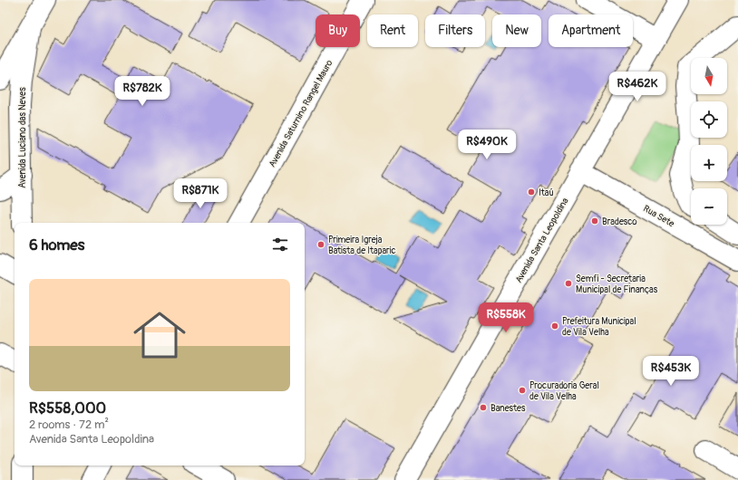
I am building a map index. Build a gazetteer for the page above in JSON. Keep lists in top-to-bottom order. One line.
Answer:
{"streets":{"street":["Avenida Saturnino Rangel Mauro","Avenida Luciano das Neves","Rua Sete","Avenida Santa Leopoldina"]},"crossings":[["Rua Sete","Avenida Santa Leopoldina"]],"places":["Itaú","Bradesco","Primeira Igreja Batista de Itaparic","Semfi - Secretaria Municipal de Finanças","Prefeitura Municipal de Vila Velha","Procuradoria Geral de Vila Velha","Banestes"],"north":"bottom","page":{"chip":["Buy","Rent","Filters","New","Apartment"],"map_buttons":["+","−"],"price":["R$462K","R$782K","R$490K","R$871K","R$558K","R$453K"],"heading":"6 homes","list":[{"name":"R$558,000","note":"2 rooms · 72 m² · Avenida Santa Leopoldina"}]}}
